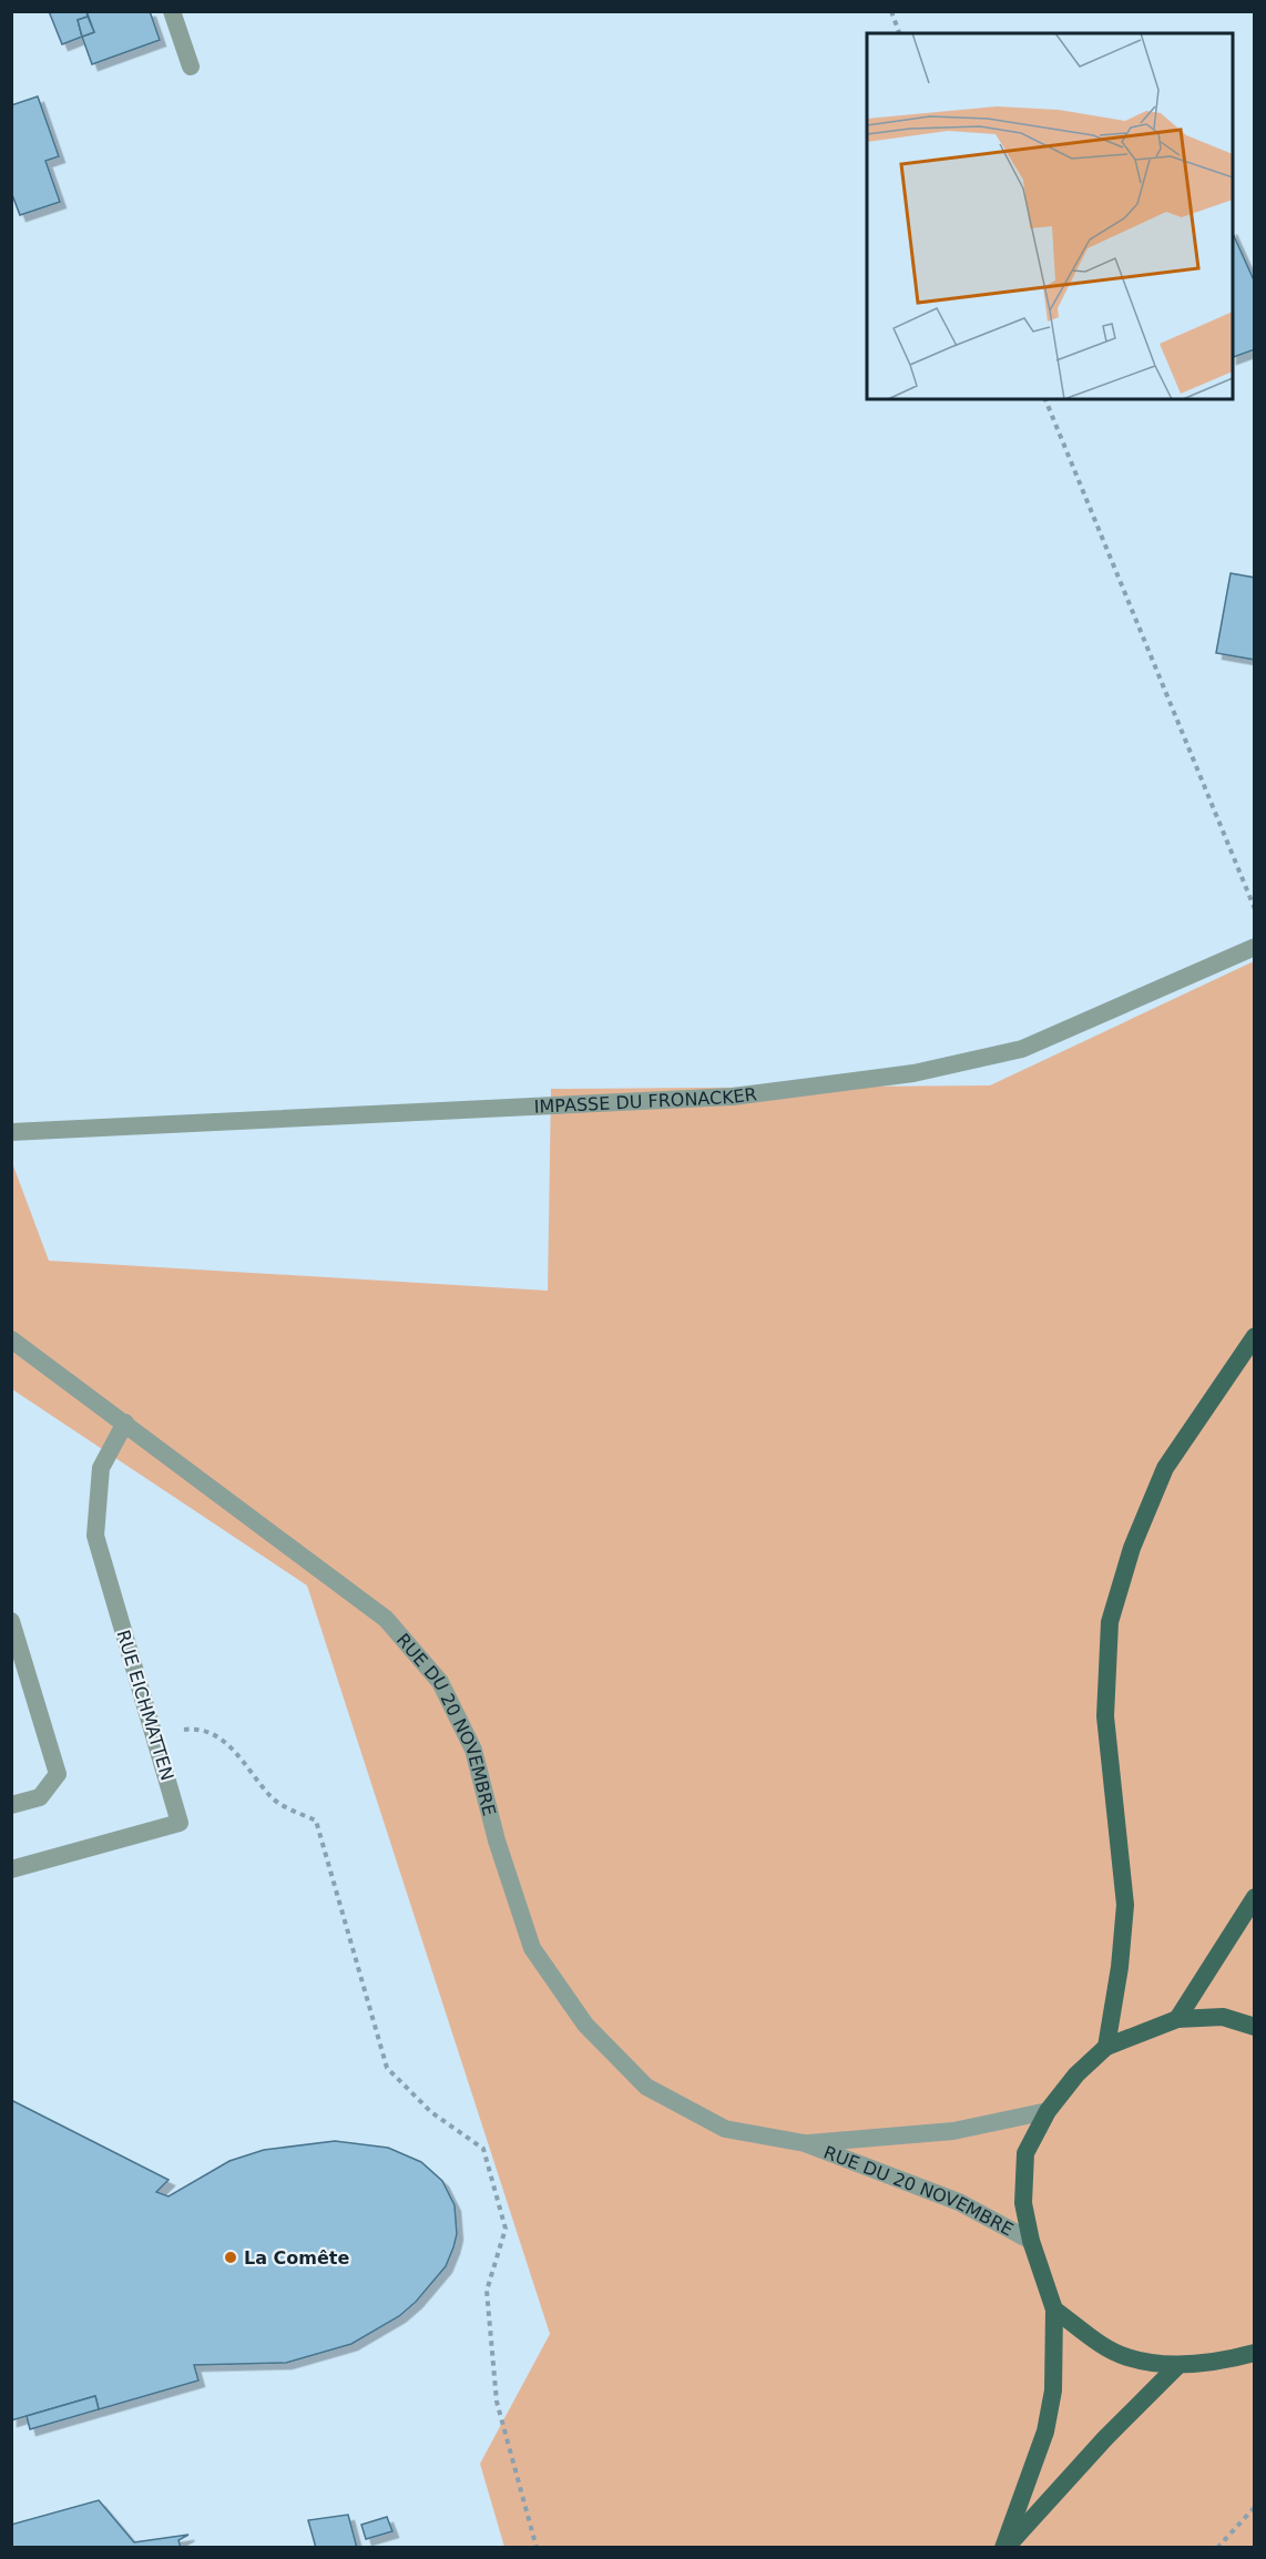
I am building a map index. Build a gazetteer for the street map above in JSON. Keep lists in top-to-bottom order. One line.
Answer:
{"streets":{"street":["IMPASSE DU FRONACKER","RUE EICHMATTEN","RUE DU 20 NOVEMBRE"]},"crossings":[["RUE EICHMATTEN","RUE DU 20 NOVEMBRE"]],"places":["La Comête"]}
